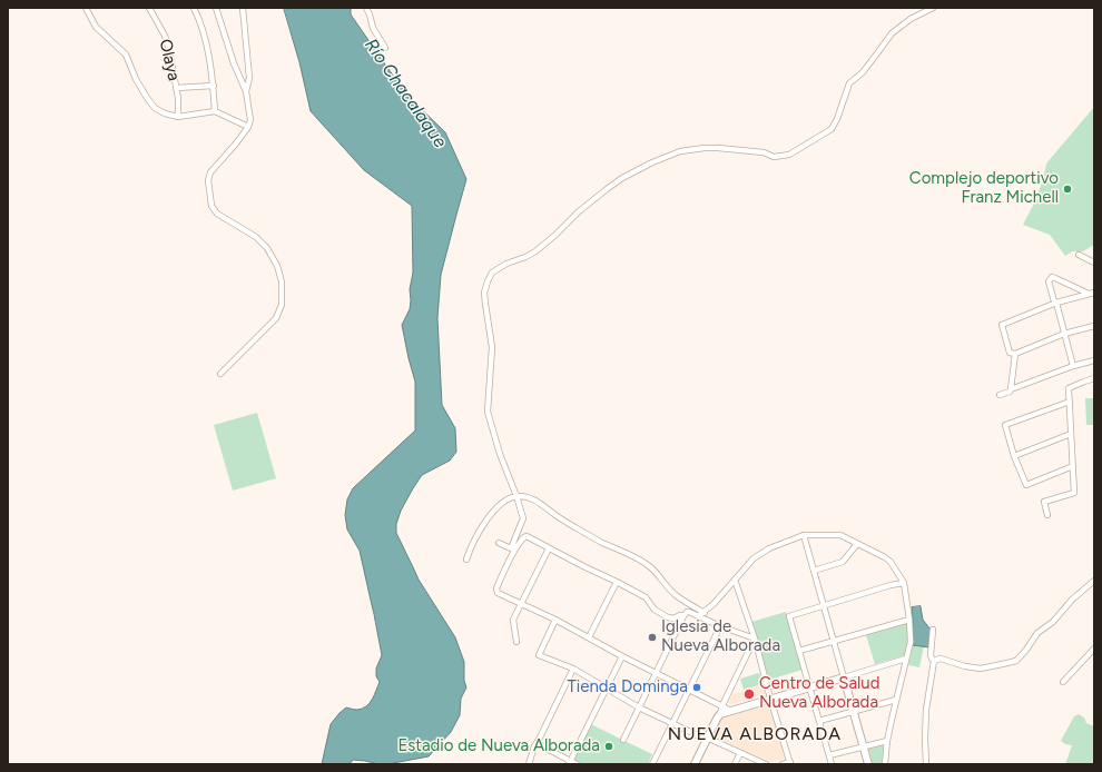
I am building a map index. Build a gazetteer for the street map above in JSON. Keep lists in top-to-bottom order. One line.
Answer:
{"streets":{"street":["Olaya"]},"districts":["NUEVA ALBORADA"],"water":["Río Chacalaque"],"places":["Complejo deportivo Franz Michell","Iglesia de Nueva Alborada","Tienda Dominga","Centro de Salud Nueva Alborada","Estadio de Nueva Alborada"]}
